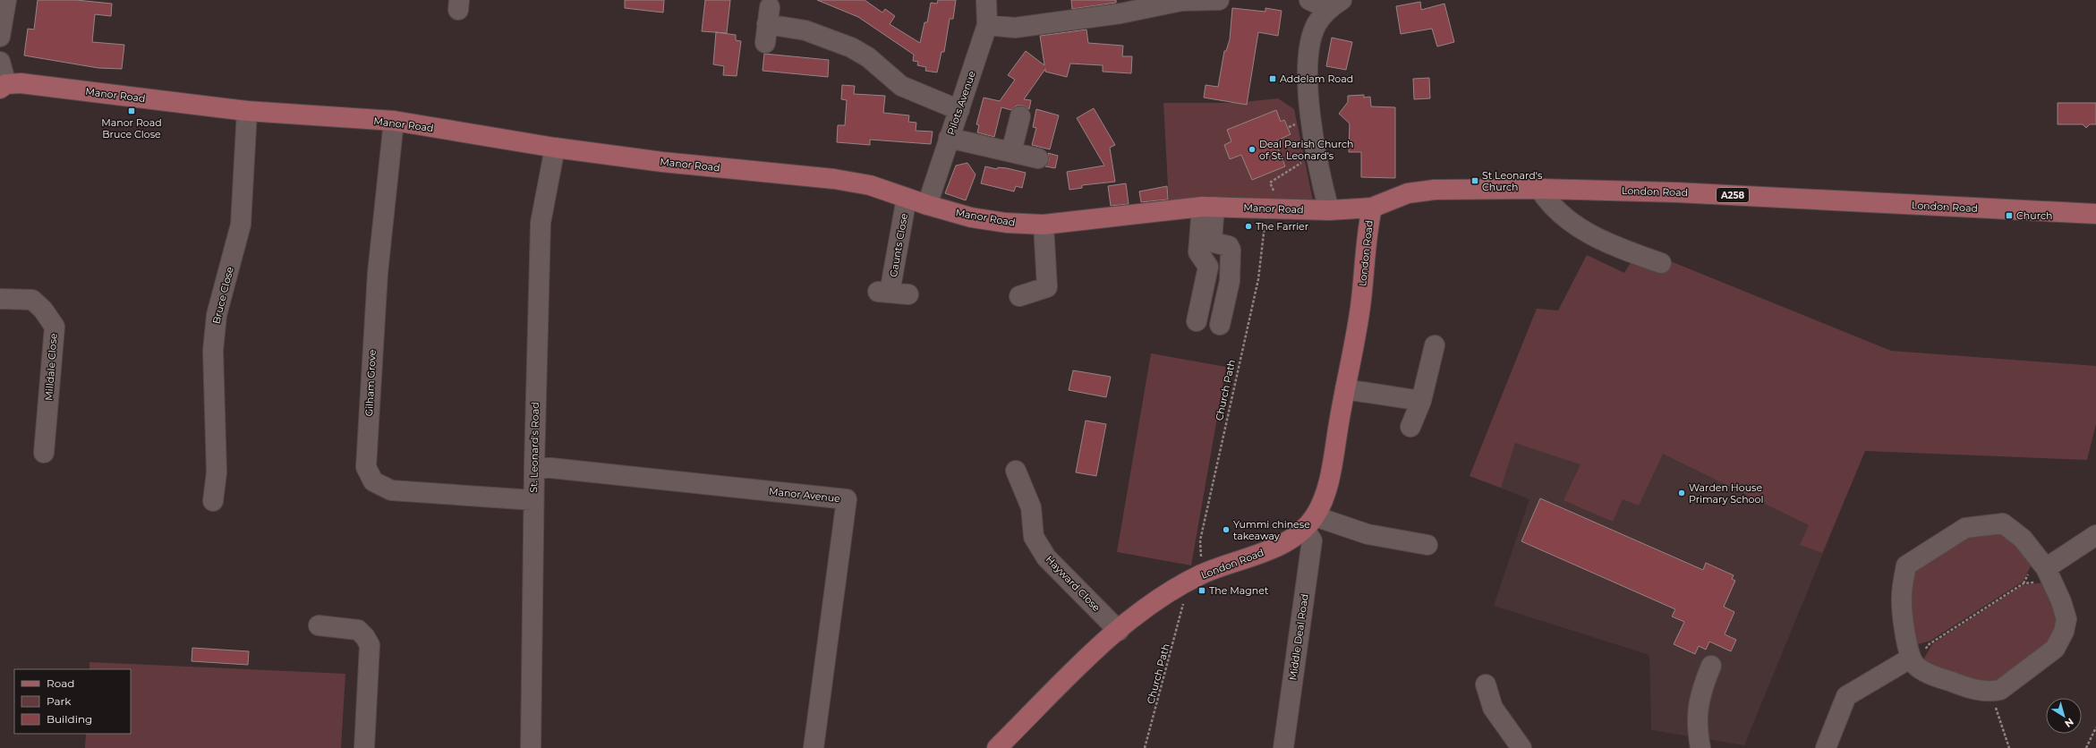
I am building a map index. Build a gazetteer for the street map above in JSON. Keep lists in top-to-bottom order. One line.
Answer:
{"streets":{"main road":["Manor Road","London Road","A258"],"street":["Pilots Avenue","Gaunts Close","Bruce Close","Milldale Close","Gilham Grove","St. Leonard's Road","Manor Avenue","Hayward Close","Middle Deal Road"],"path":["Church Path"]},"crossings":[["Manor Road","Pilots Avenue"],["Manor Road","London Road"],["Manor Road","Gaunts Close"],["Manor Road","Bruce Close"],["Manor Road","Gilham Grove"],["Manor Road","Church Path"],["Manor Road","St. Leonard's Road"],["London Road","Church Path"],["London Road","Hayward Close"],["London Road","Middle Deal Road"],["Gilham Grove","St. Leonard's Road"],["St. Leonard's Road","Manor Avenue"]],"places":{"transit":["Addelam Road","Manor Road Bruce Close","St Leonard's Church","Church","The Magnet"],"other":["Deal Parish Church of St. Leonard's","The Farrier","Warden House Primary School","Yummi chinese takeaway"]},"legend":["Road","Park","Building"],"north":"bottom right"}
